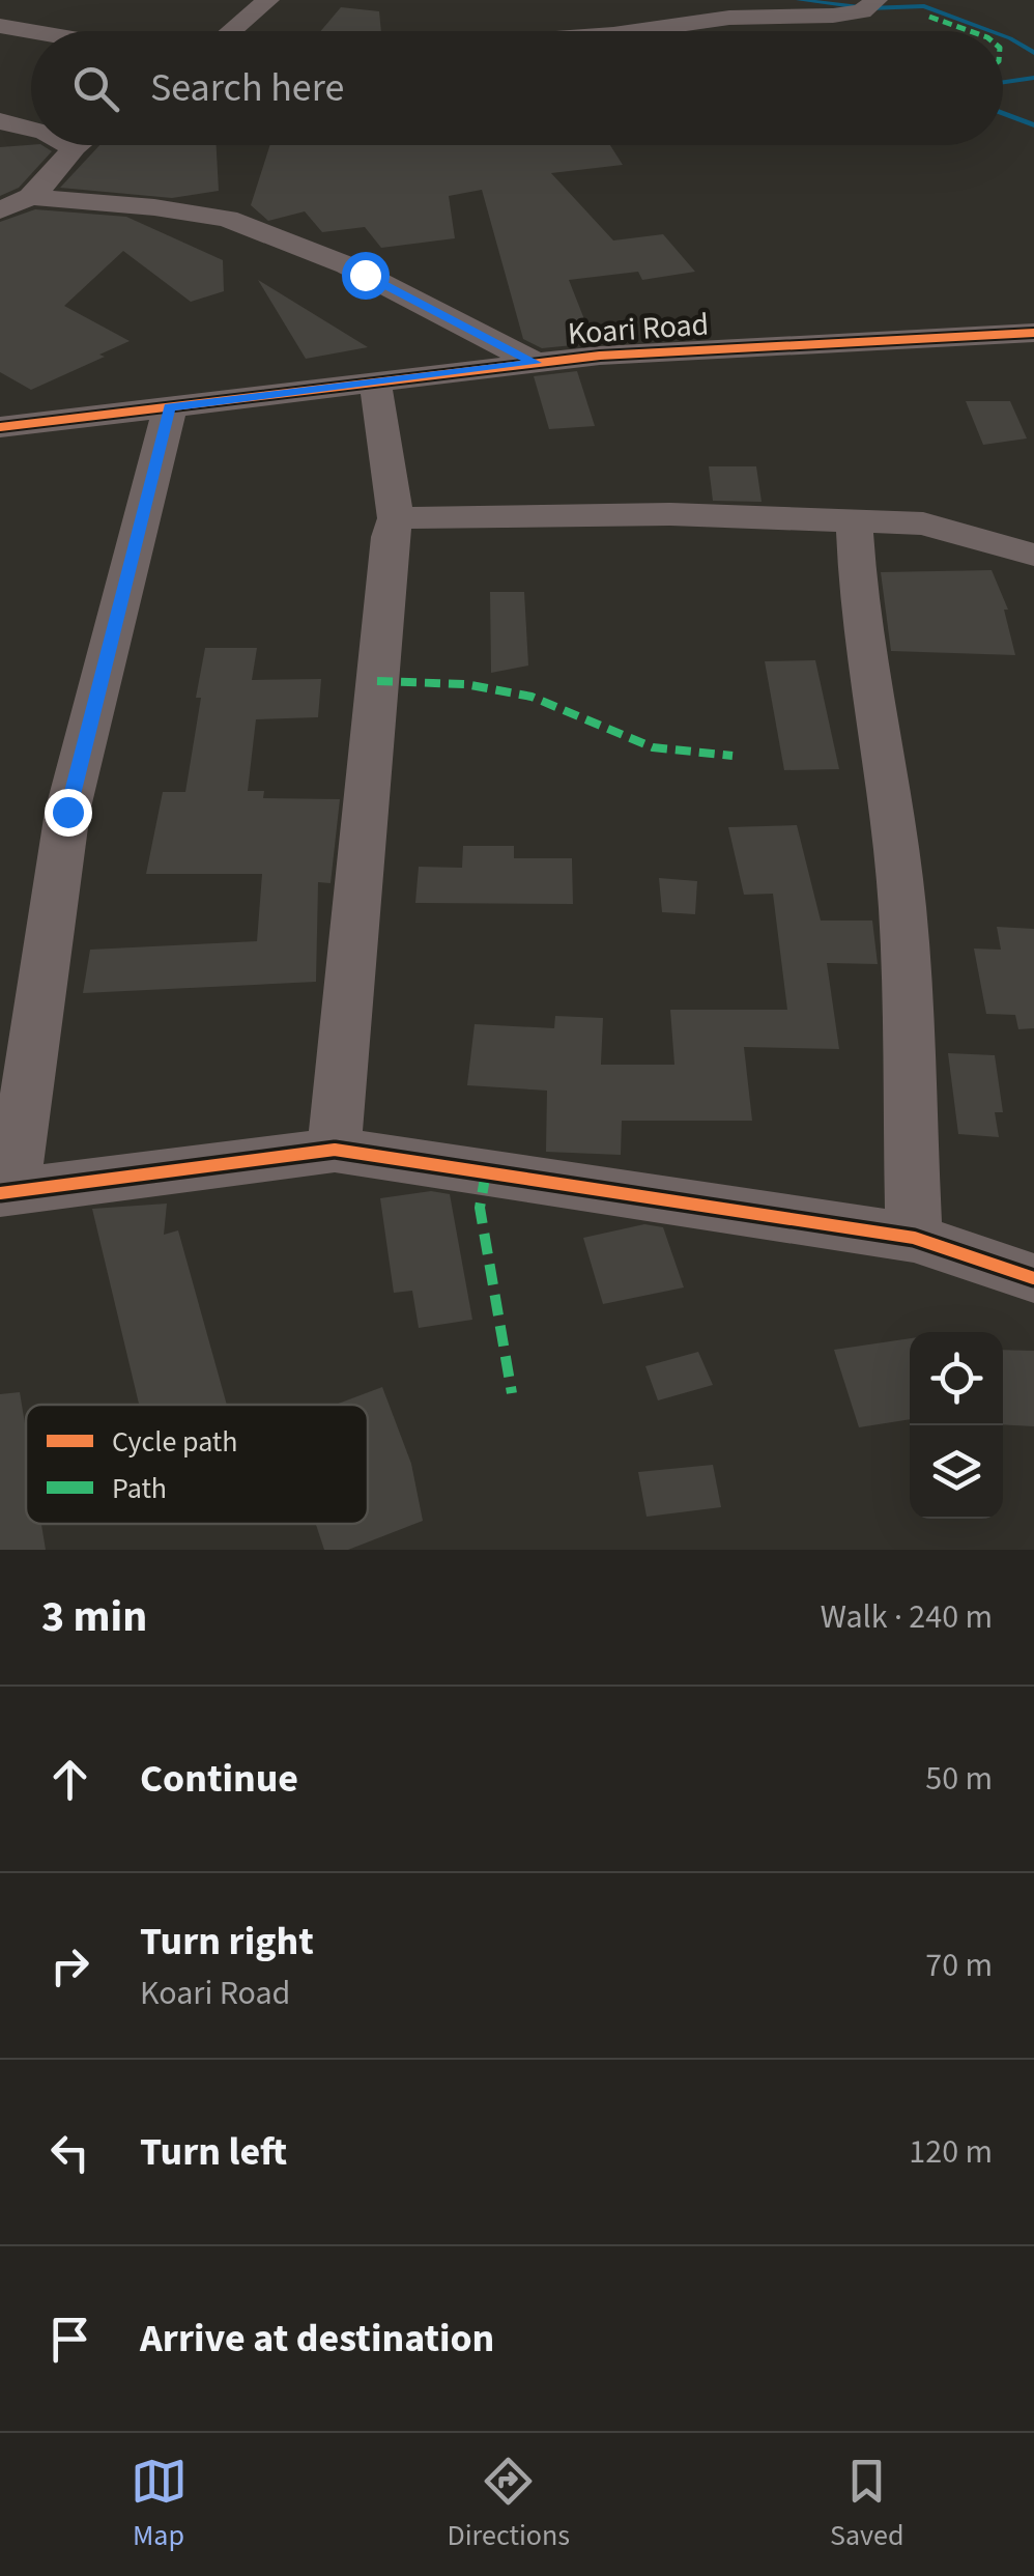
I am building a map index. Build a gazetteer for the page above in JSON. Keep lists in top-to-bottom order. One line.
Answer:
{"streets":{"street":["Koari Road"]},"legend":["Cycle path","Path"],"page":{"search":"Search here","heading":["3 min","Walk · 240 m"],"list":[["Continue","50 m"],["Turn right","Koari Road","70 m"],["Turn left","120 m"],"Arrive at destination"],"nav":["Map","Directions","Saved"]}}
